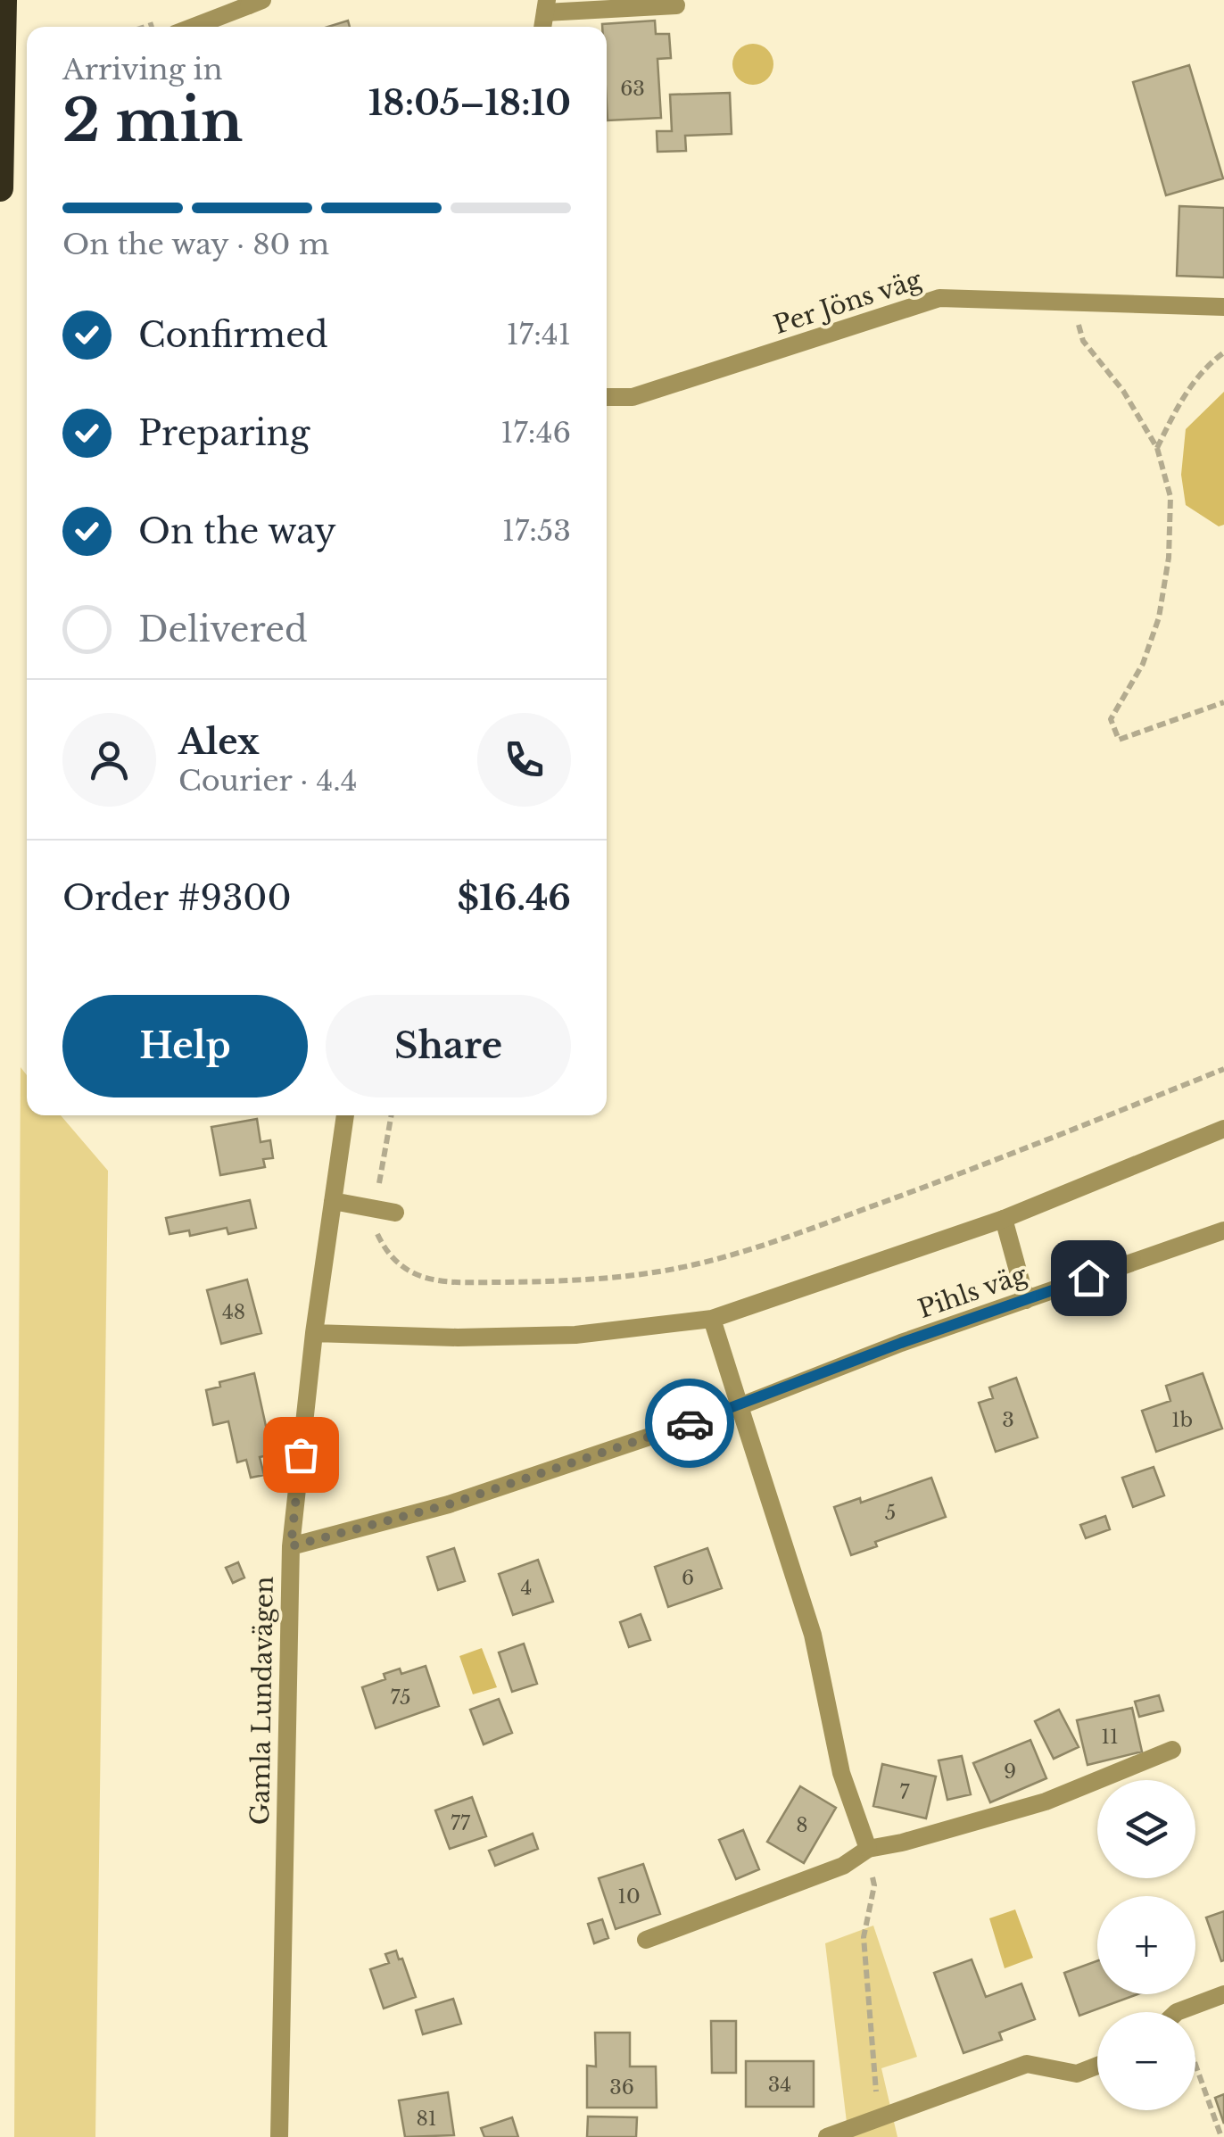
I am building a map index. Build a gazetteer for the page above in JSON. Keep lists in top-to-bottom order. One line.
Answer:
{"streets":{"street":["Per Jöns väg","Pihls väg","Gamla Lundavägen"]},"crossings":[["Pihls väg","Gamla Lundavägen"]],"house_numbers":["63","48","3","1b","5","6","4","75","11","9","7","77","8","10","34","36","81"],"page":{"heading":["2 min","Arriving in","18:05–18:10"],"panel":["Alex","Courier · 4.4","Order #9300","$16.46"],"bar":"On the way · 80 m","list":[["Confirmed","17:41"],["Preparing","17:46"],["On the way","17:53"],"Delivered"],"buttons":["Help","Share"],"map_buttons":["+","−"]}}
